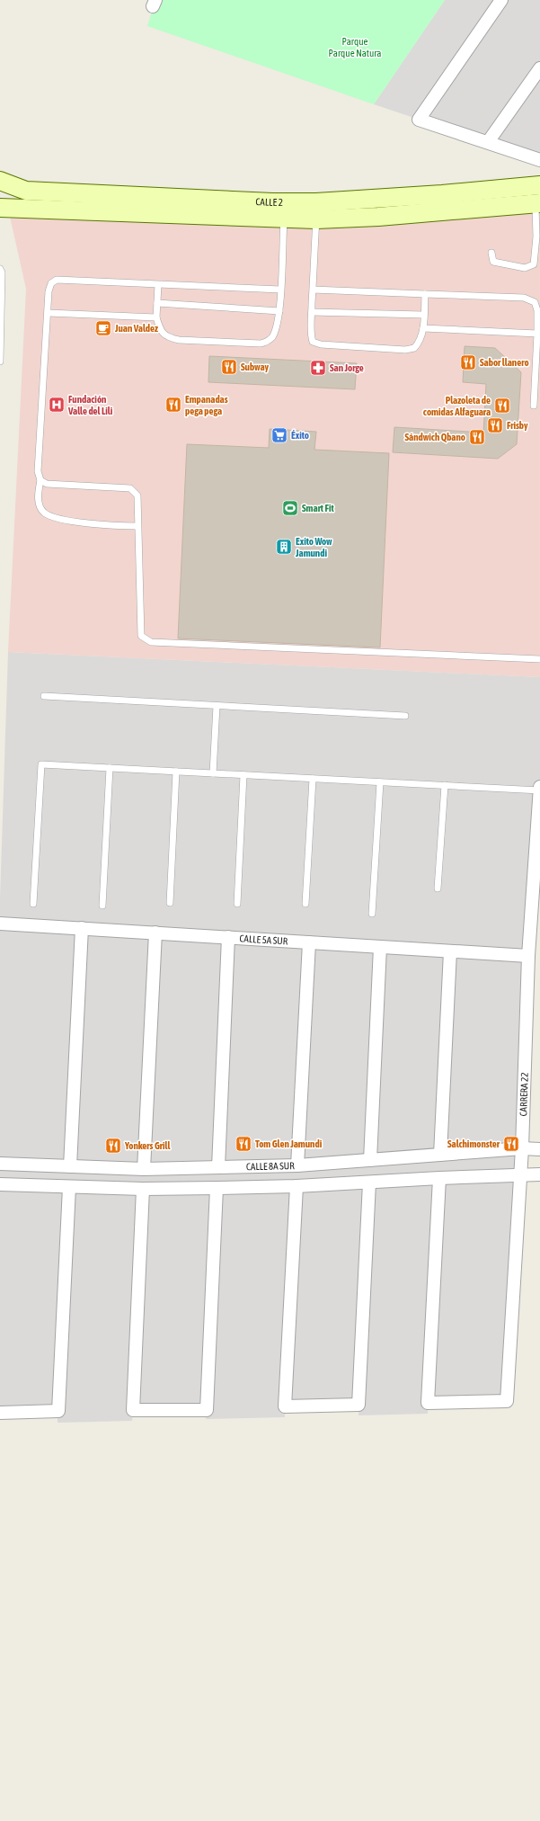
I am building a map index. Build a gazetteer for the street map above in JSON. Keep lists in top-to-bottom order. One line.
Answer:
{"streets":{"main road":["CALLE 2"],"street":["CALLE 5A SUR","CARRERA 22","CALLE 8A SUR"]},"crossings":[["CALLE 5A SUR","CARRERA 22"],["CARRERA 22","CALLE 8A SUR"]],"parks":["Parque Parque Natura"],"places":{"cafe":["Juan Valdez"],"restaurant":["Sabor llanero","Subway","Empanadas pega pega","Plazoleta de comidas Alfaguara","Frisby","Sándwich Qbano","Tom Glen Jamundi","Salchimonster","Yonkers Grill"],"pharmacy":["San Jorge"],"hospital":["Fundación Valle del Lili"],"supermarket":["Éxito"],"sports":["Smart Fit"],"building":["Exito Wow Jamundi"]}}
